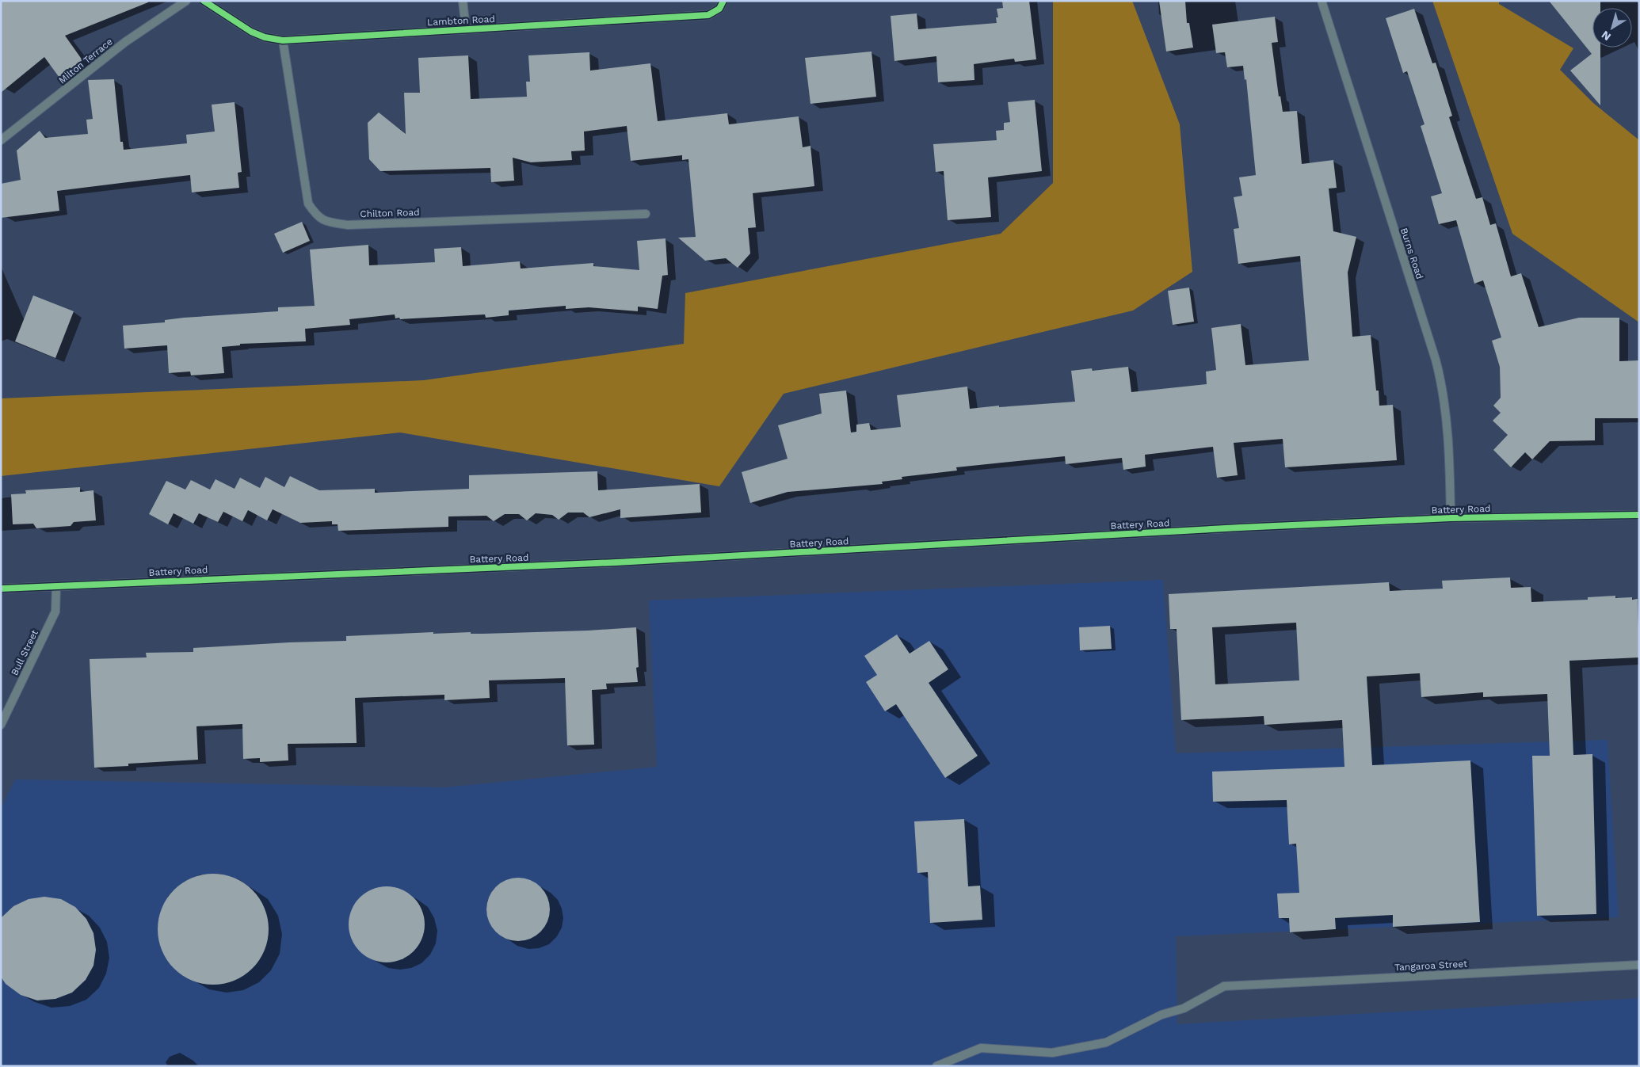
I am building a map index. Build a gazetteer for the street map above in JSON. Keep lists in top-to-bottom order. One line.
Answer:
{"streets":{"street":["Lambton Road","Milton Terrace","Chilton Road","Burns Road","Battery Road","Bull Street","Tangaroa Street"]},"crossings":[["Lambton Road","Chilton Road"],["Burns Road","Battery Road"],["Battery Road","Bull Street"]],"north":"bottom left"}
